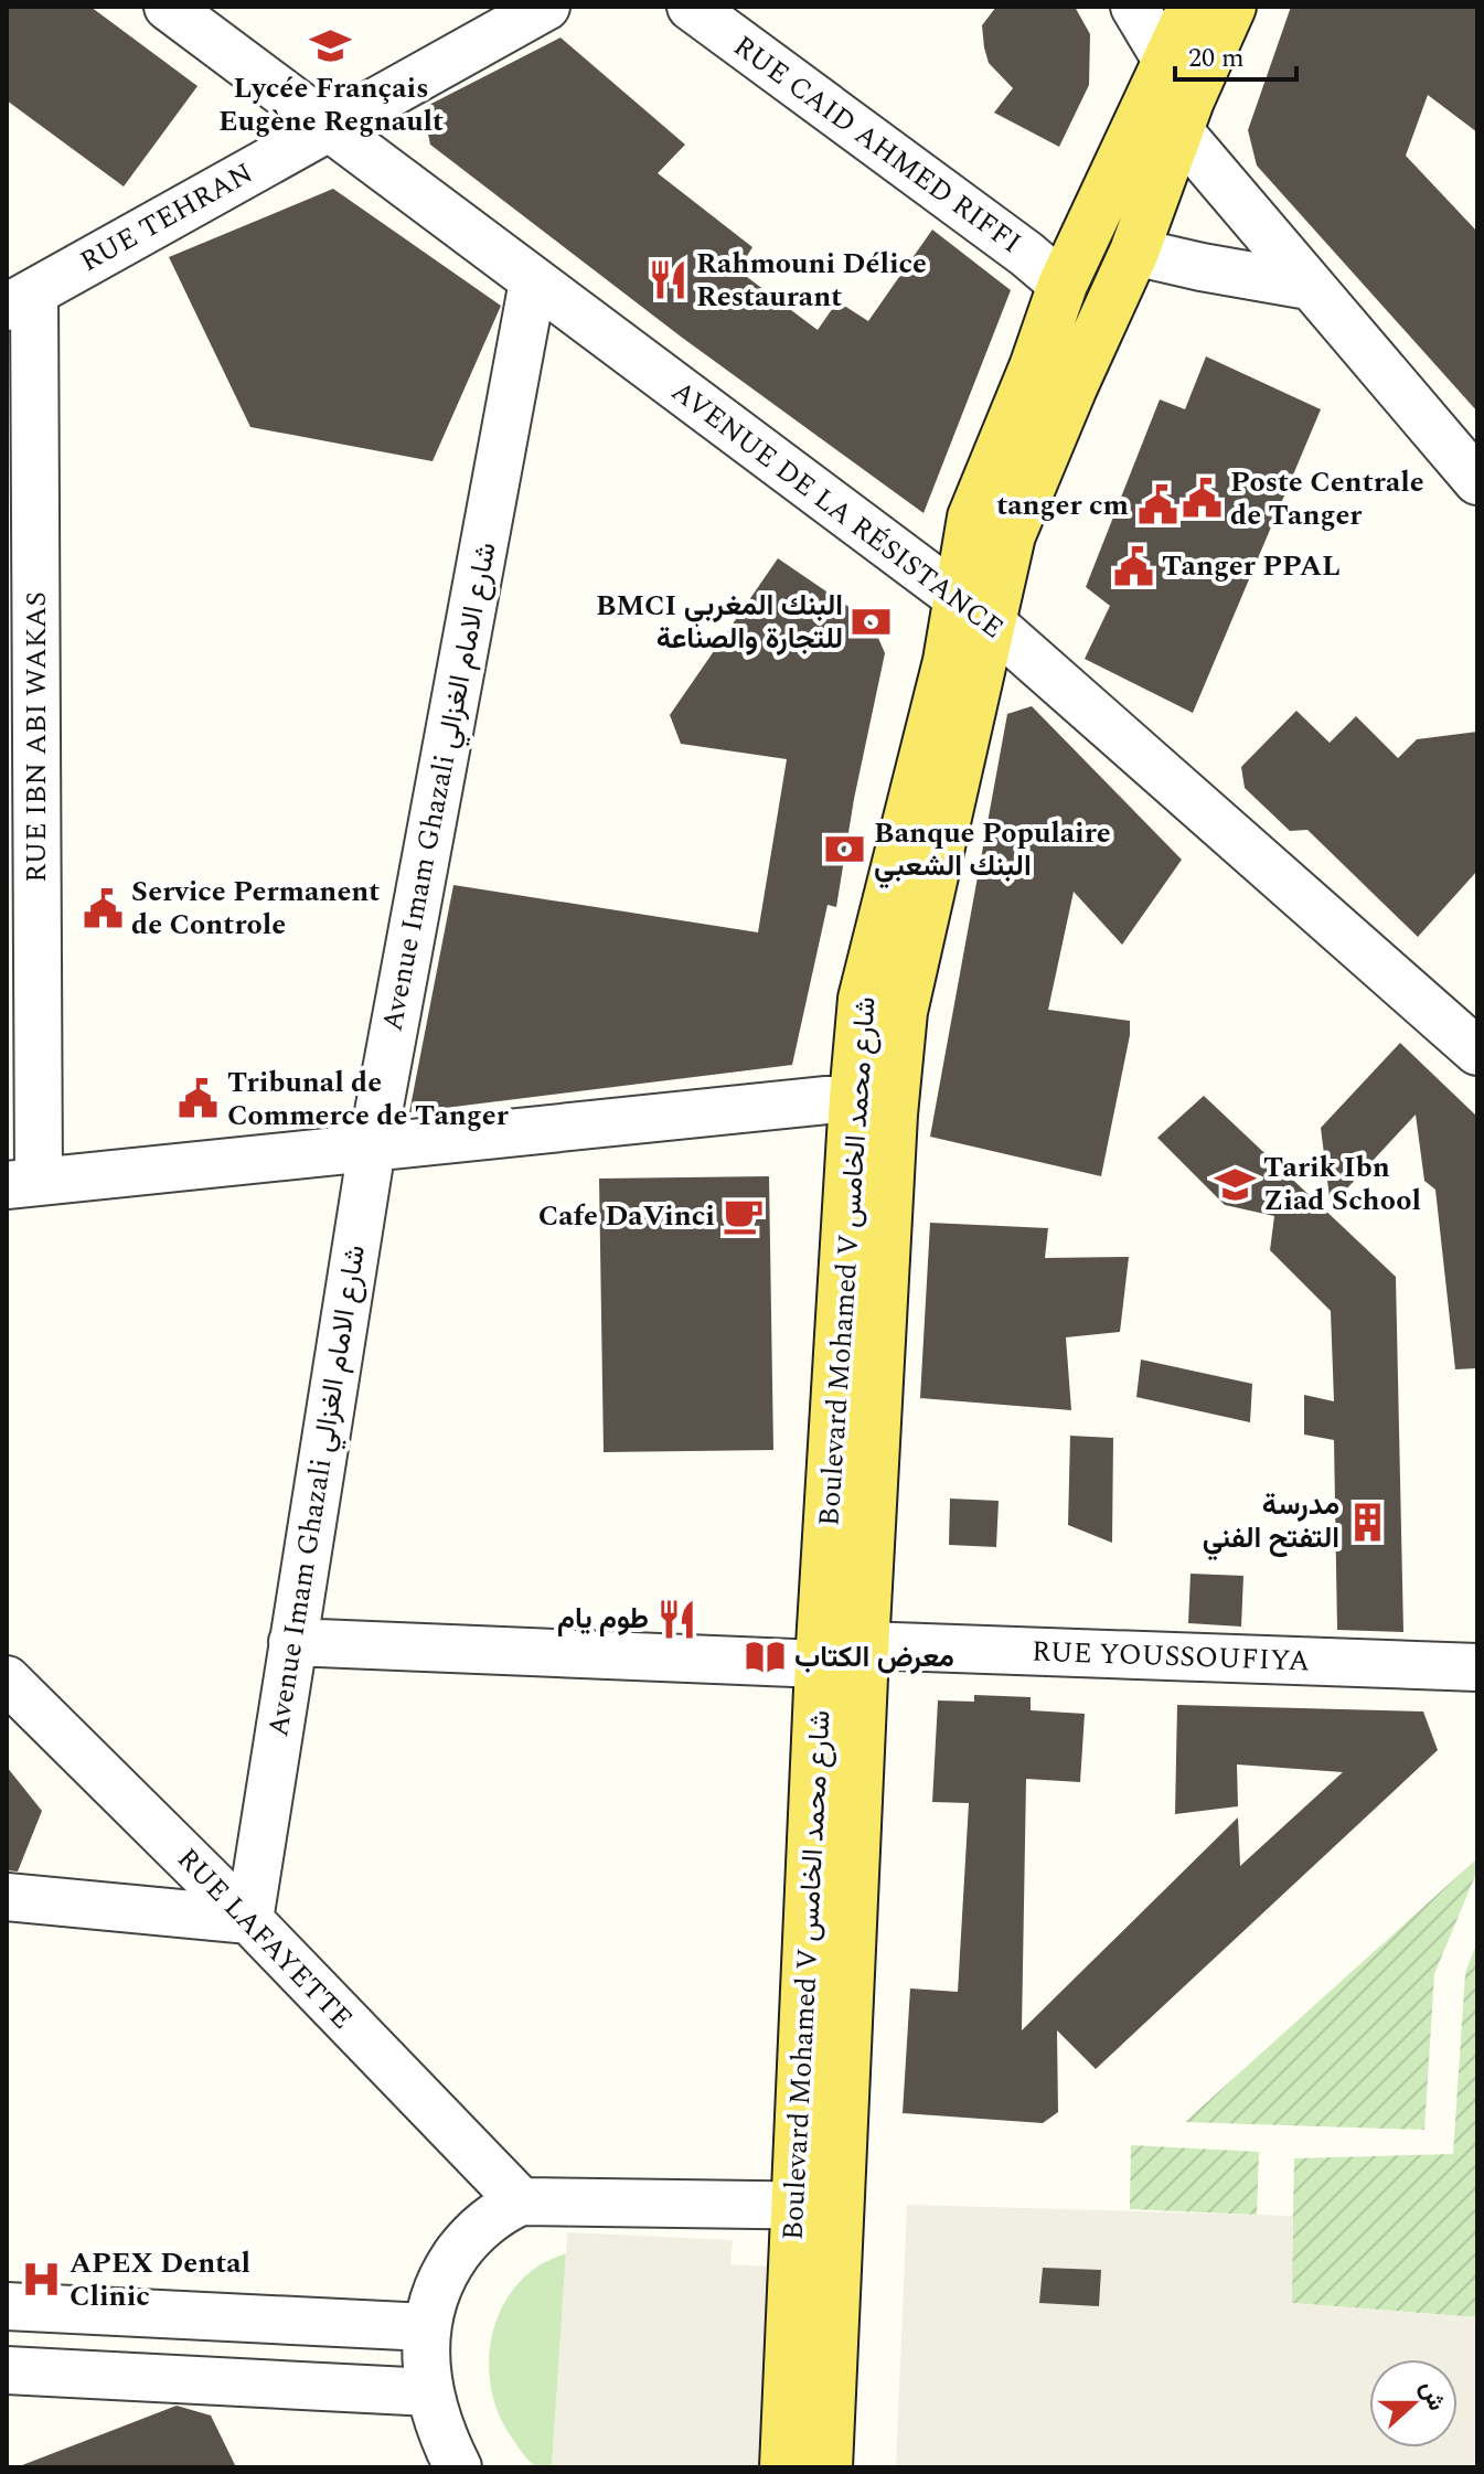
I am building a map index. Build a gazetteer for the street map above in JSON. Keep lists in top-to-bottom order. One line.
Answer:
{"streets":{"main road":["Boulevard Mohamed V شارع محمد الخامس"],"street":["RUE CAID AHMED RIFFI","RUE TEHRAN","AVENUE DE LA RÉSISTANCE","RUE IBN ABI WAKAS","Avenue Imam Ghazali شارع الامام الغزالي","RUE YOUSSOUFIYA","RUE LAFAYETTE"]},"crossings":[["RUE CAID AHMED RIFFI","Boulevard Mohamed V شارع محمد الخامس"],["RUE TEHRAN","AVENUE DE LA RÉSISTANCE"],["RUE TEHRAN","RUE IBN ABI WAKAS"],["AVENUE DE LA RÉSISTANCE","Avenue Imam Ghazali شارع الامام الغزالي"],["AVENUE DE LA RÉSISTANCE","Boulevard Mohamed V شارع محمد الخامس"],["Avenue Imam Ghazali شارع الامام الغزالي","RUE LAFAYETTE"],["Boulevard Mohamed V شارع محمد الخامس","RUE YOUSSOUFIYA"]],"places":{"school or university":["Lycée Français Eugène Regnault","Tarik Ibn Ziad School"],"restaurant":["Rahmouni Délice Restaurant","طوم يام"],"public building":["Poste Centrale de Tanger","tanger cm","Tanger PPAL","Service Permanent de Controle","Tribunal de Commerce de Tanger"],"bank":["BMCI البنك المغربي للتجارة والصناعة","Banque Populaire البنك الشعبي"],"cafe":["Cafe DaVinci"],"building":["مدرسة التفتح الفني"],"library":["معرض الكتاب"],"hospital":["APEX Dental Clinic"]},"scale_bar":"20 m","north":"right"}
